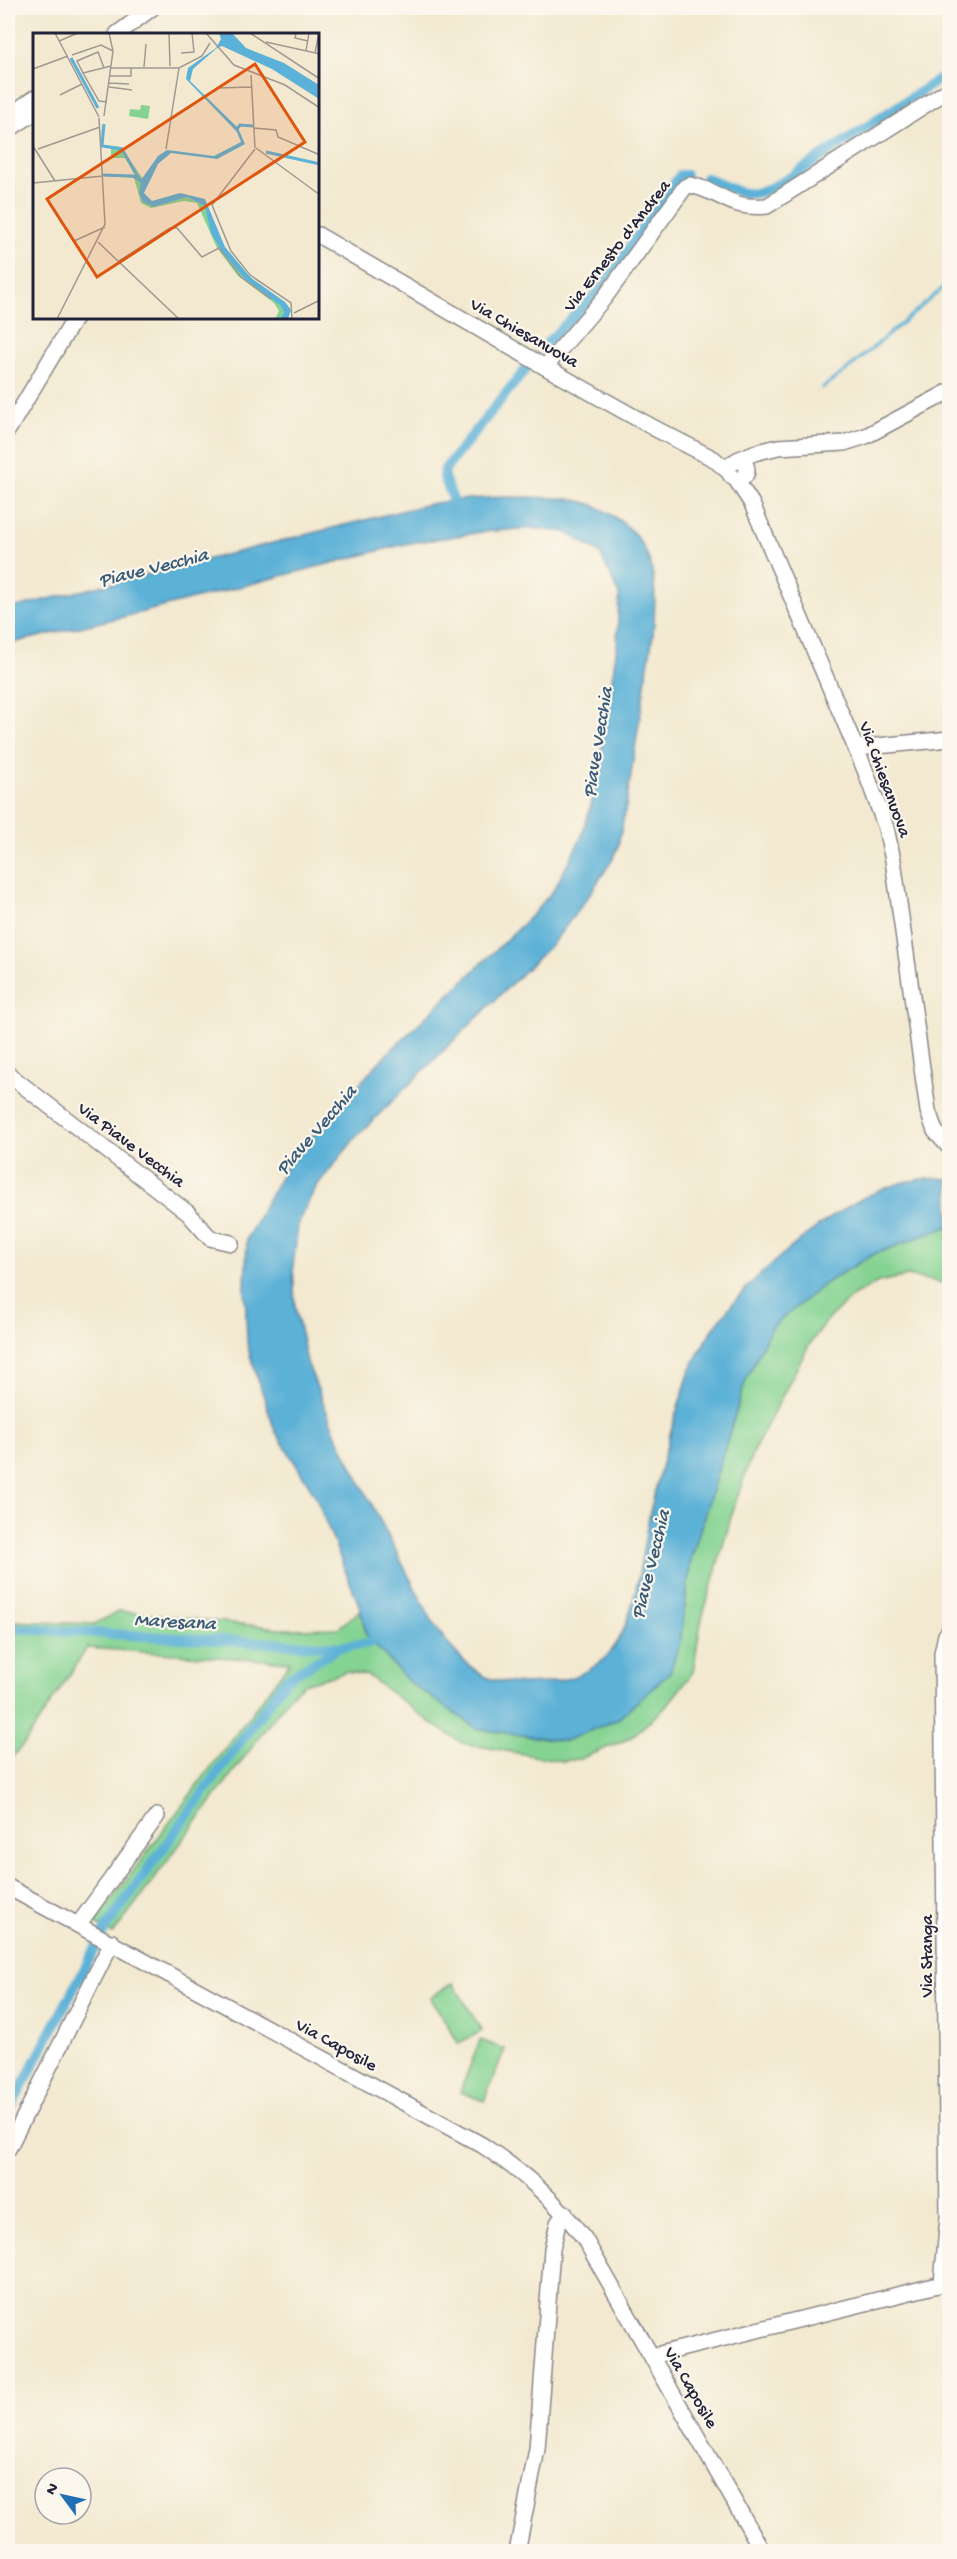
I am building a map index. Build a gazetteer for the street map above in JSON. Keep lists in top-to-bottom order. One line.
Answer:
{"streets":{"street":["Via Ernesto d'Andrea","Via Chiesanuova","Via Piave Vecchia","Via Stanga","Via Caposile"]},"crossings":[["Via Ernesto d'Andrea","Via Chiesanuova"],["Via Stanga","Via Caposile"]],"water":["Piave Vecchia","Maresana"],"north":"top left"}
